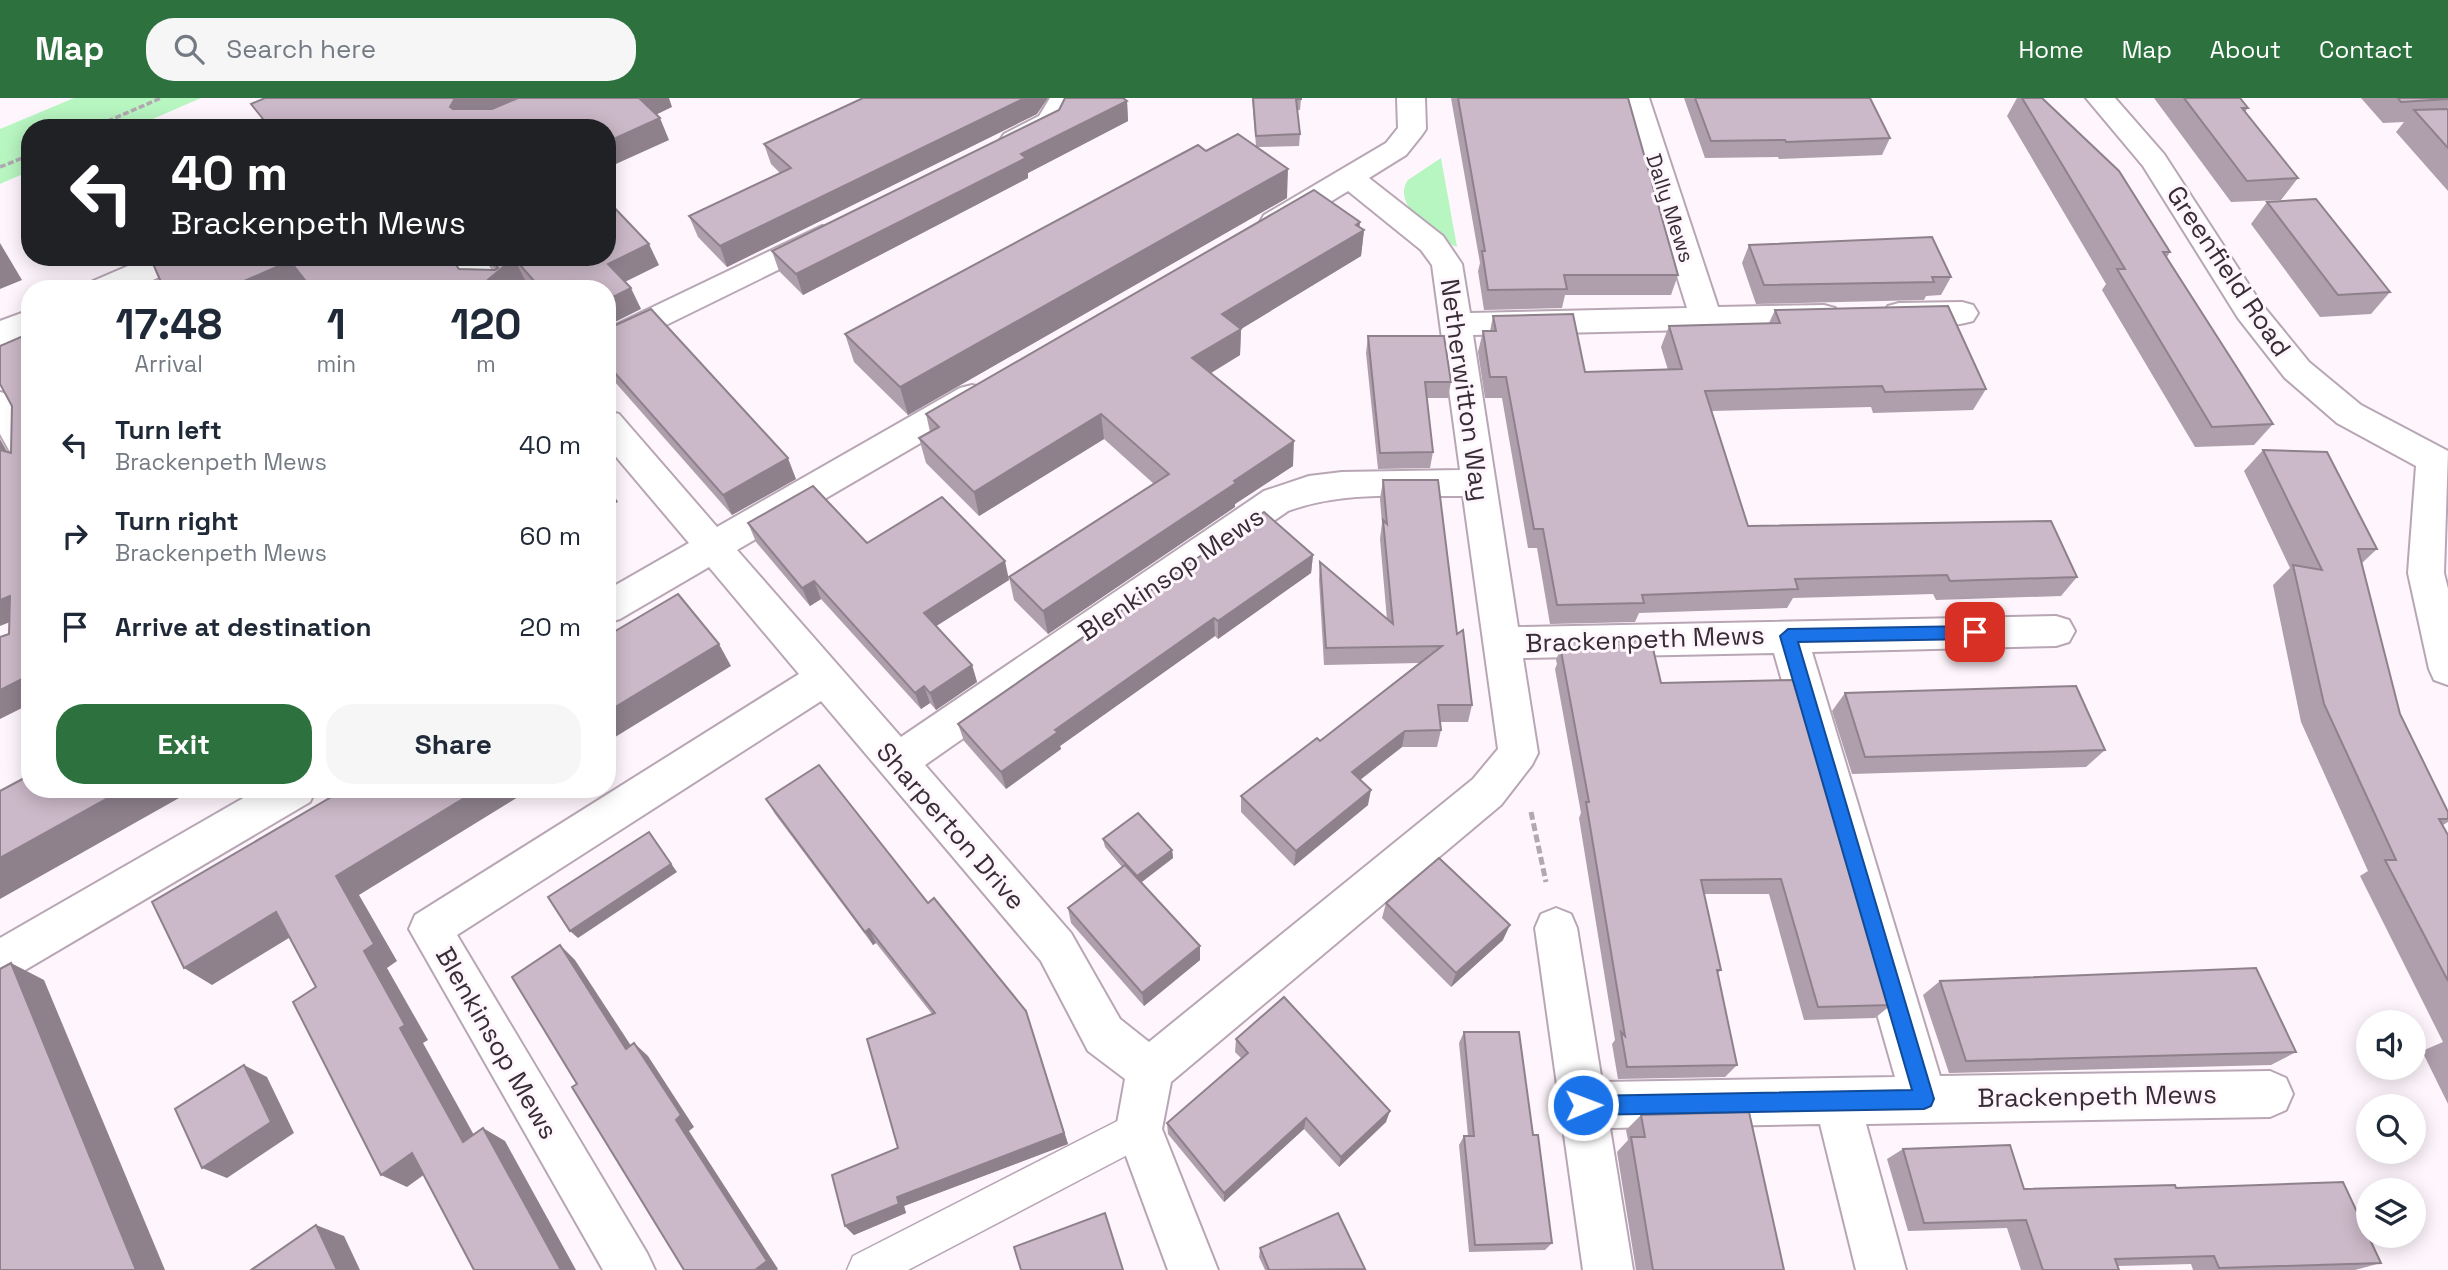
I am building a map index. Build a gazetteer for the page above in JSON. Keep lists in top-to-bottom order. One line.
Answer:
{"streets":{"street":["Dally Mews","Greenfield Road","Netherwitton Way","Blenkinsop Mews","Brackenpeth Mews","Sharperton Drive"]},"crossings":[["Netherwitton Way","Blenkinsop Mews"],["Netherwitton Way","Brackenpeth Mews"],["Blenkinsop Mews","Sharperton Drive"]],"page":{"header":"Map","search":"Search here","nav":["Home","Map","About","Contact"],"turn":["40 m","Brackenpeth Mews"],"eta":["17:48","Arrival","1","min","120","m"],"list":[{"name":"Turn left","note":"Brackenpeth Mews","value":"40 m"},{"name":"Turn right","note":"Brackenpeth Mews","value":"60 m"},{"name":"Arrive at destination","value":"20 m"}],"buttons":["Exit","Share"]}}
